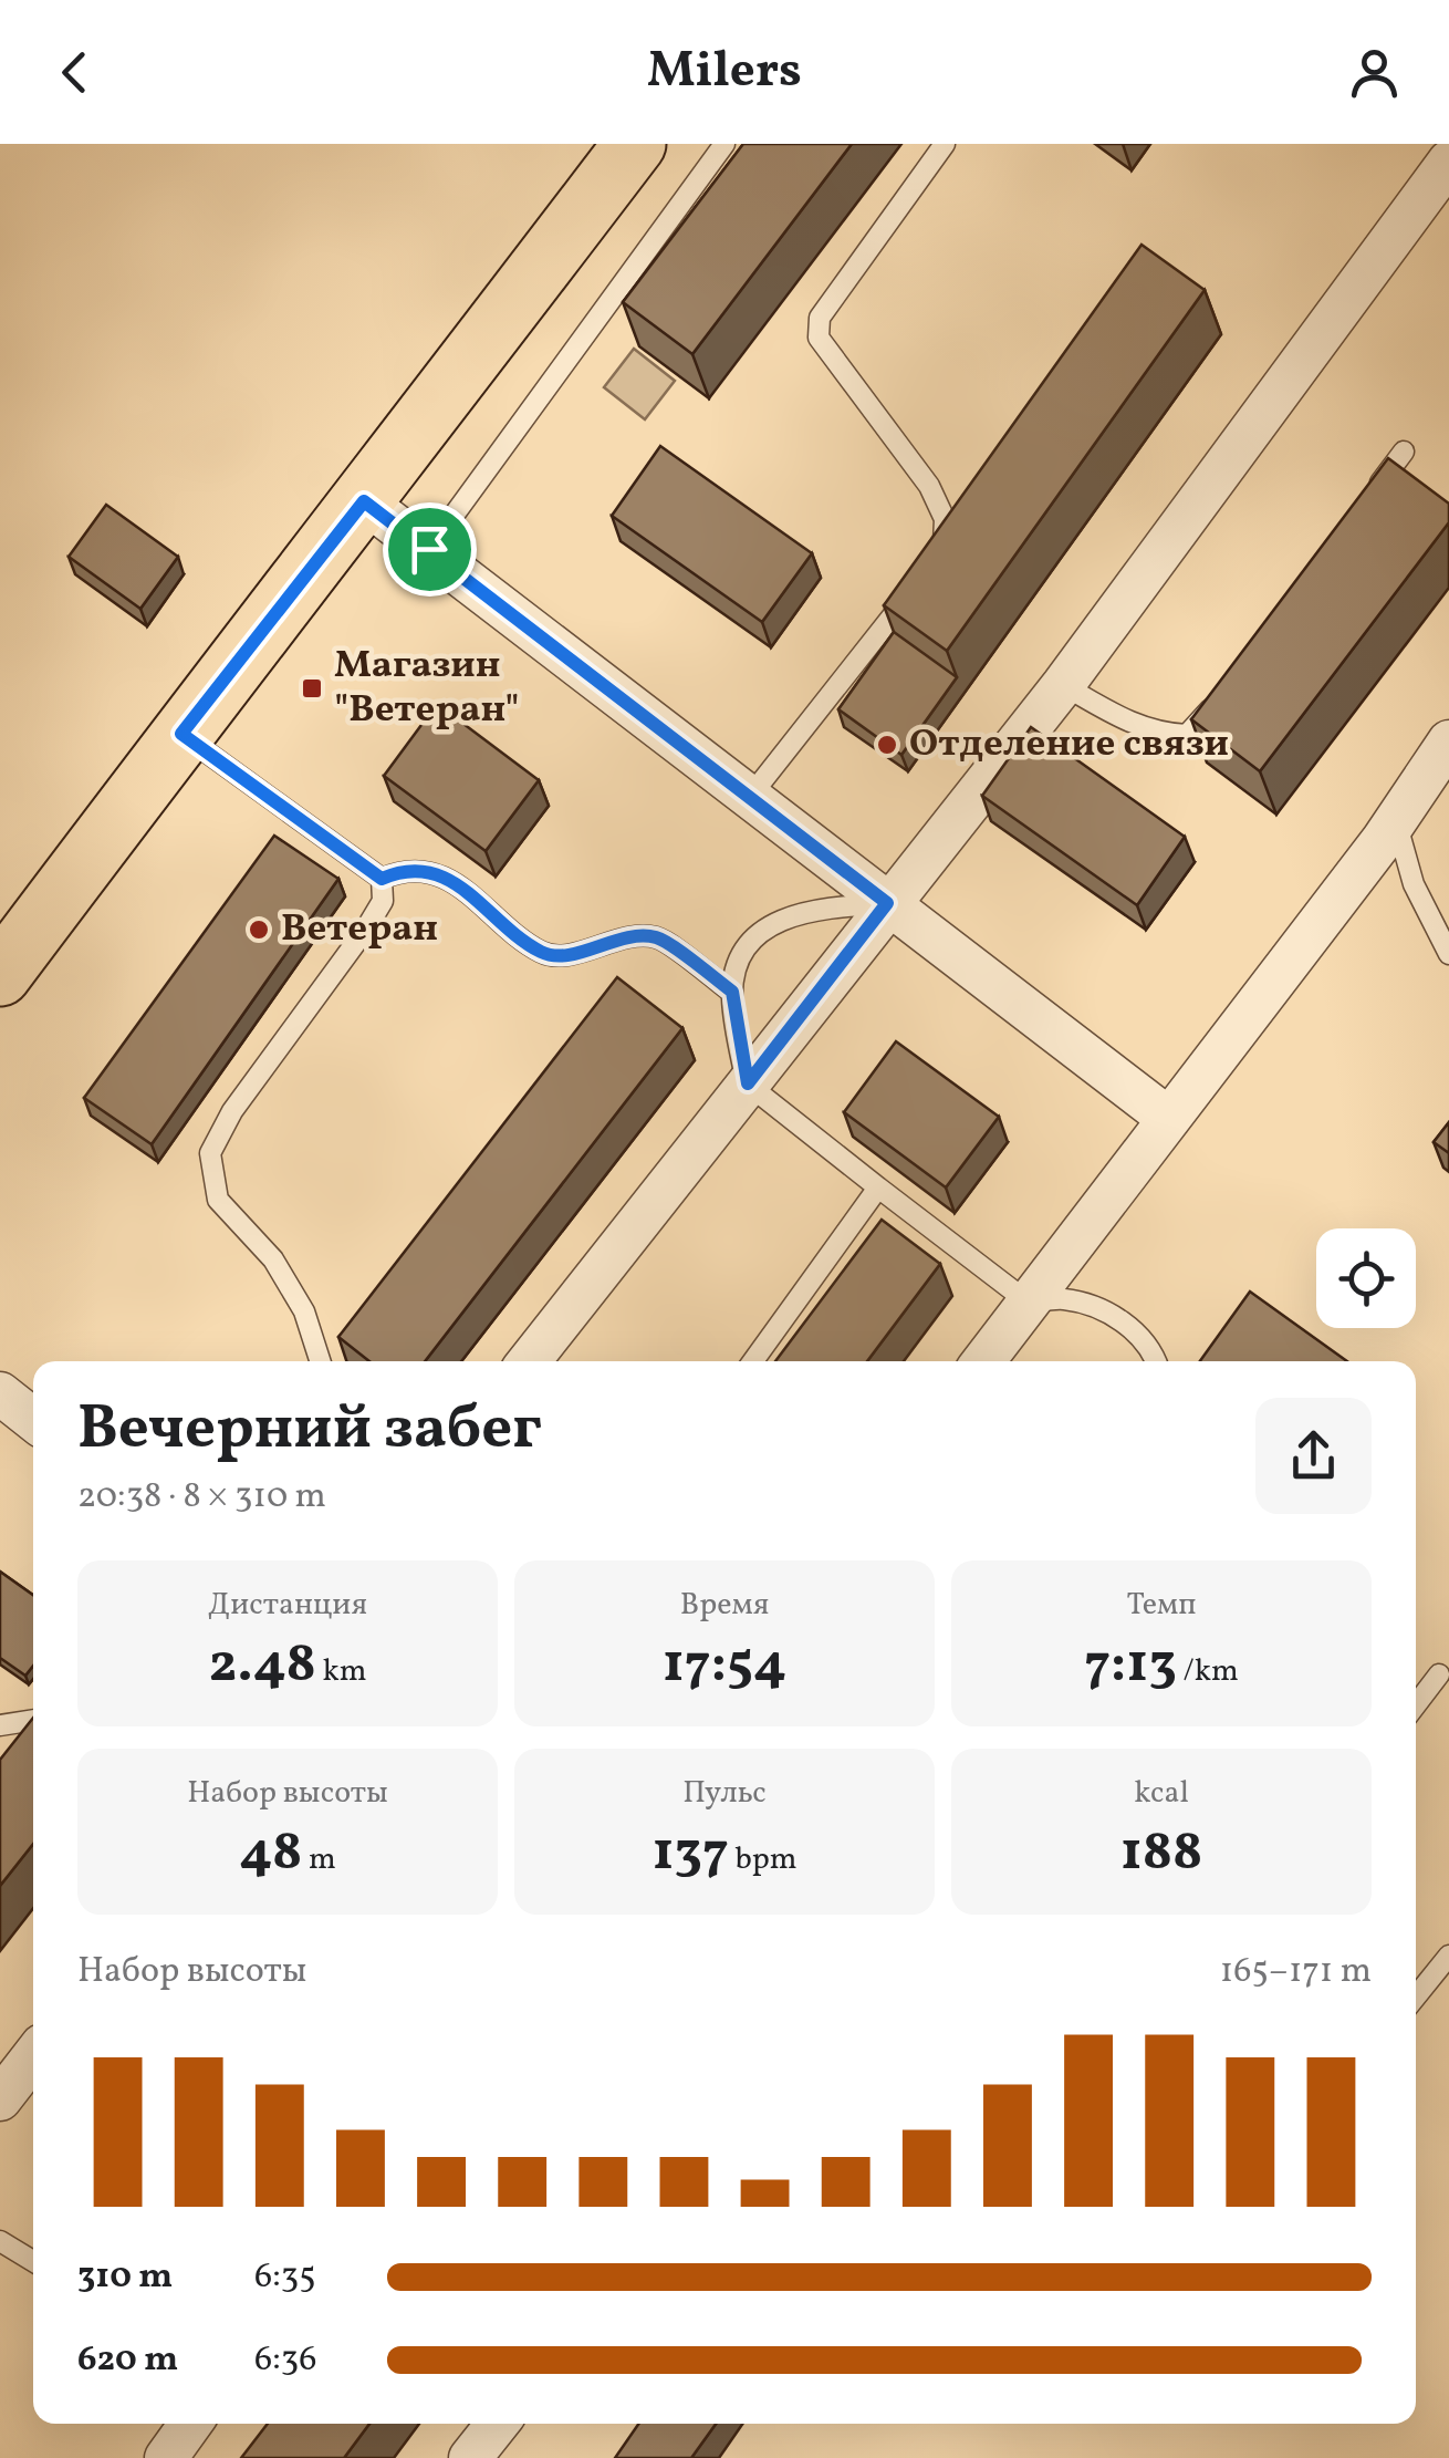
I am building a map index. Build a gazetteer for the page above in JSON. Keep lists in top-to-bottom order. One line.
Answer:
{"places":{"transit":["Магазин \"Ветеран\""],"other":["Отделение связи","Ветеран"]},"page":{"header":"Milers","heading":["Вечерний забег","20:38 · 8 × 310 m"],"stats":[["Дистанция","2.48 km"],["Время","17:54"],["Темп","7:13 /km"],["Набор высоты","48 m"],["Пульс","137 bpm"],["kcal","188"]],"chart":["Набор высоты","165–171 m"],"list":[{"name":"310 m","note":"6:35"},{"name":"620 m","note":"6:36"}]}}
